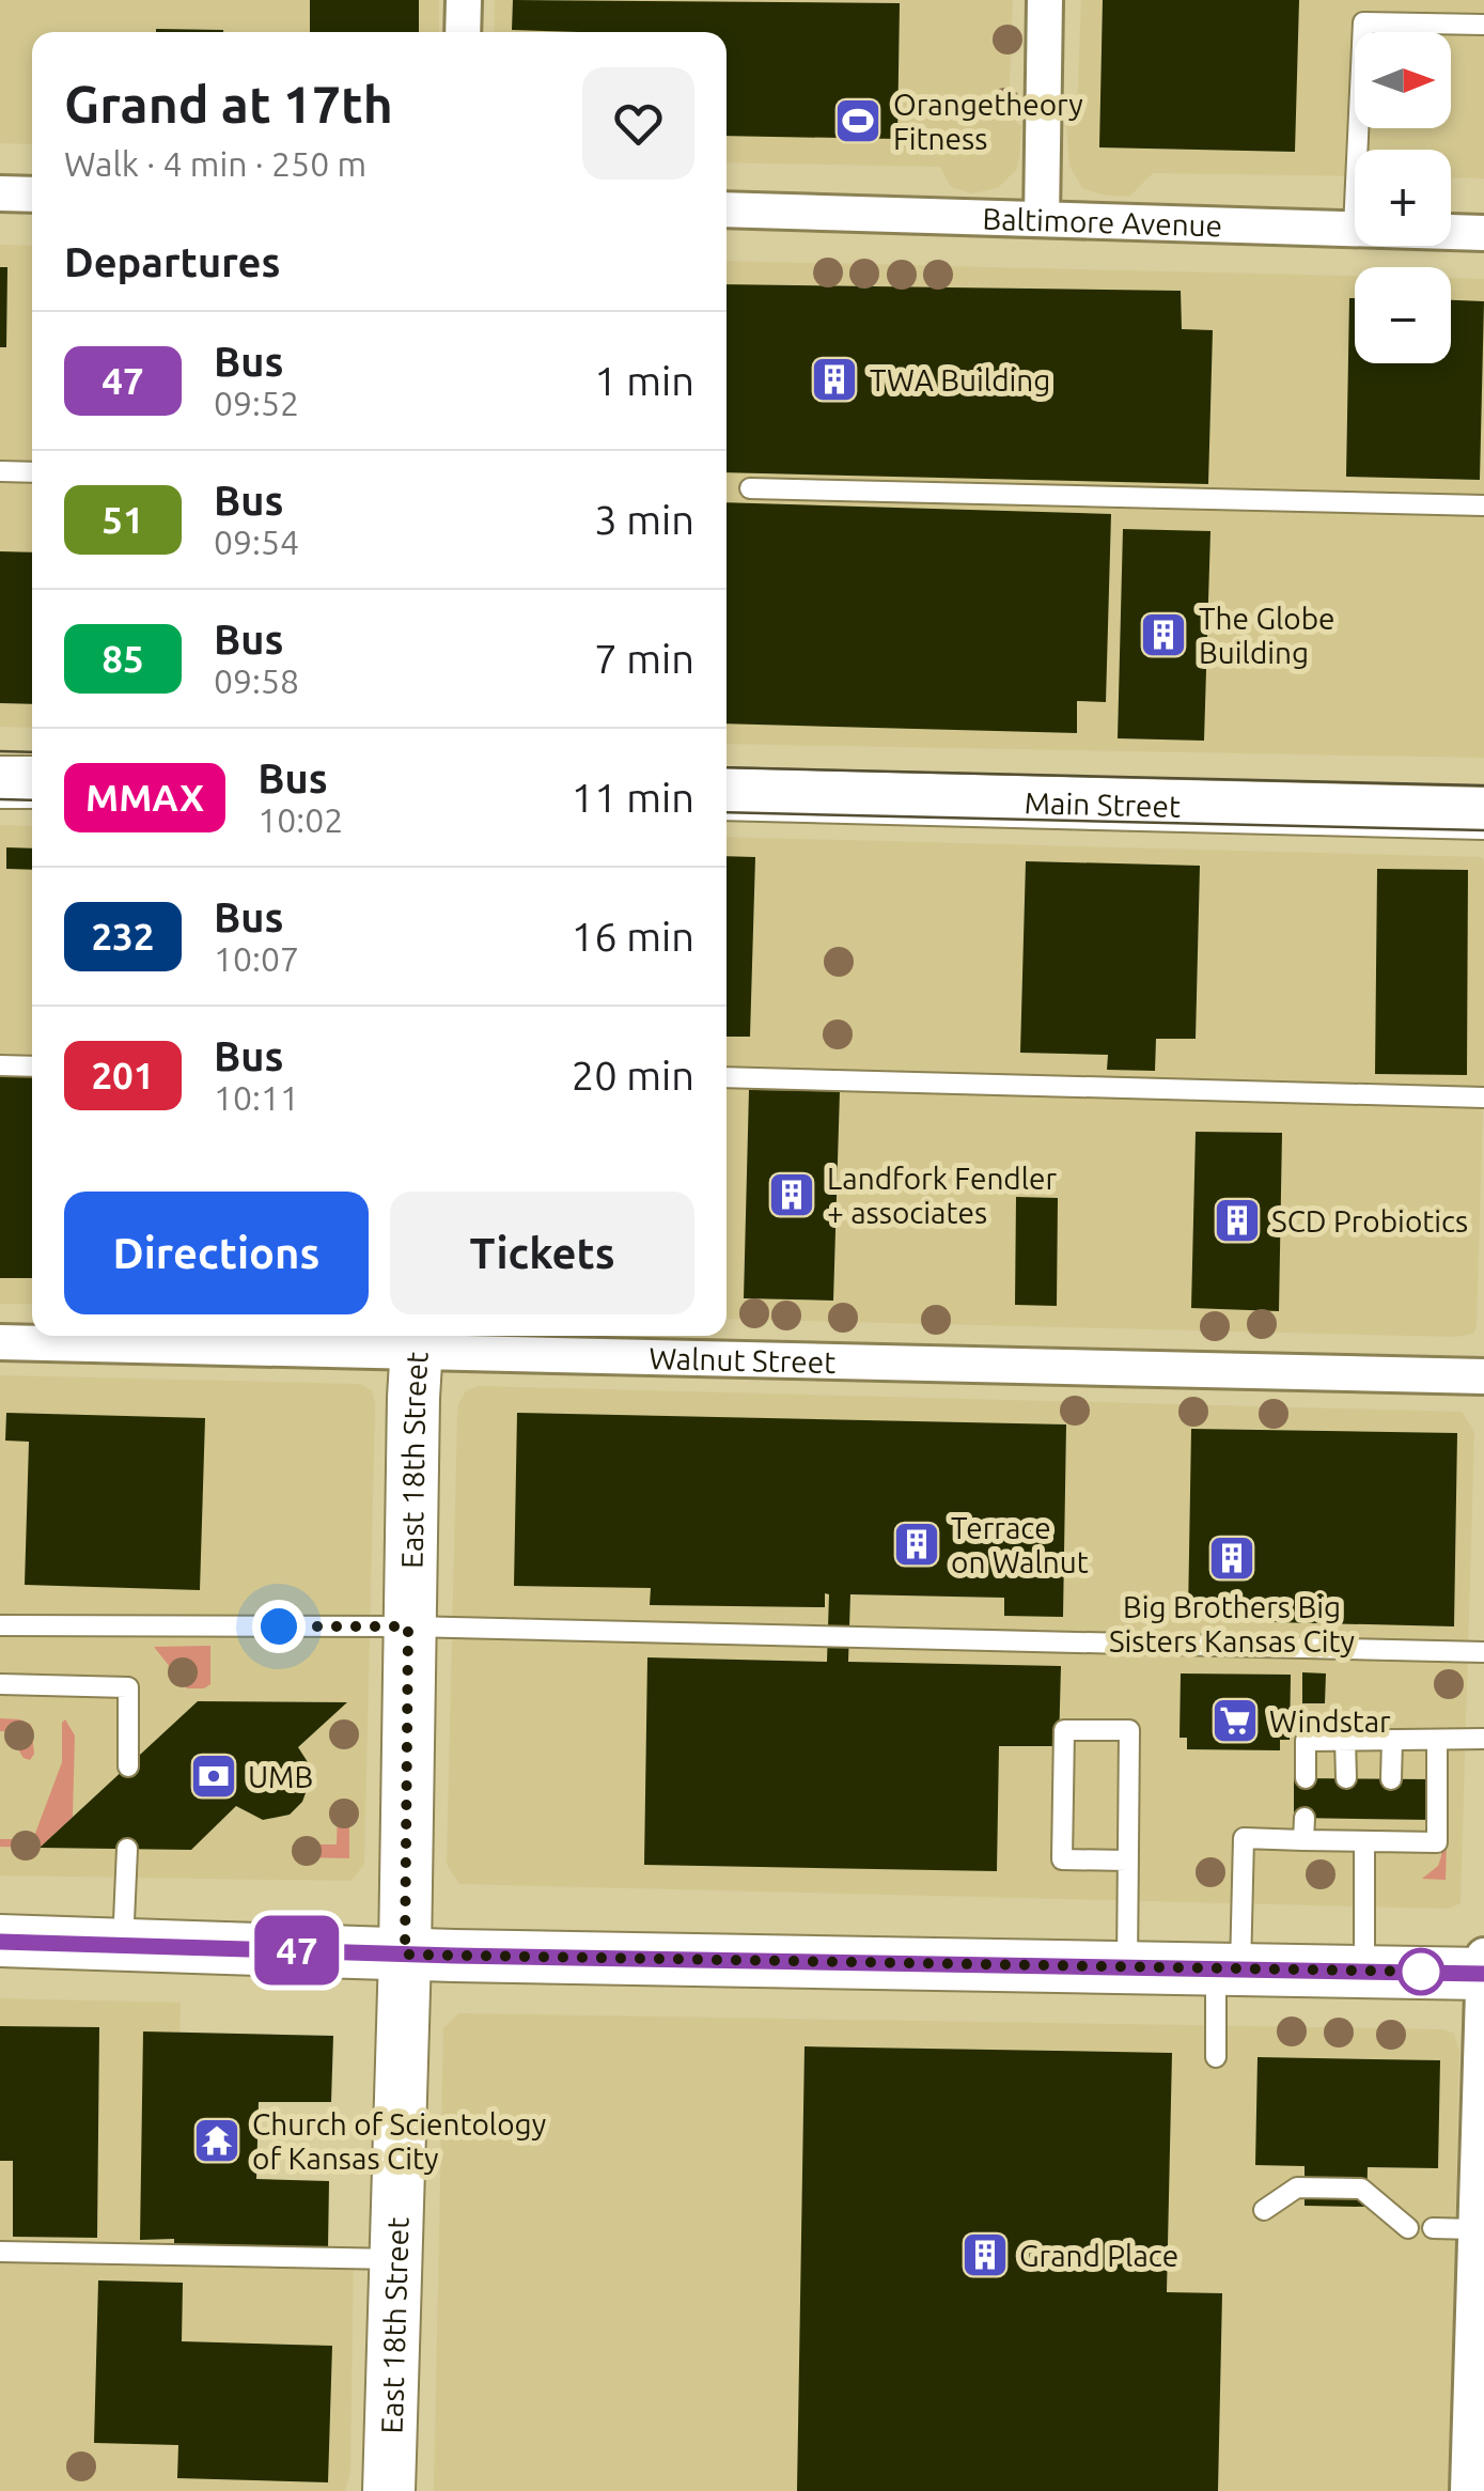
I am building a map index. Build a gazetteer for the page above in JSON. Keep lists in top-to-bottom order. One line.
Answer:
{"streets":{"main road":["Main Street","East 18th Street"],"street":["Baltimore Avenue","Walnut Street"]},"crossings":[["Walnut Street","East 18th Street"]],"places":{"sports":["Orangetheory Fitness"],"building":["TWA Building","The Globe Building","Landfork Fendler + associates","SCD Probiotics","Terrace on Walnut","Big Brothers Big Sisters Kansas City","Grand Place"],"supermarket":["Windstar"],"bank":["UMB"],"temple":["Church of Scientology of Kansas City"]},"lines":["bus line 47"],"north":"right","page":{"on_map":"47","map_buttons":["+","−"],"heading":[["Grand at 17th","Walk · 4 min · 250 m"],"Departures"],"list":[{"mark":"47","name":"Bus","note":"09:52","value":"1 min"},{"mark":"51","name":"Bus","note":"09:54","value":"3 min"},{"mark":"85","name":"Bus","note":"09:58","value":"7 min"},{"mark":"MMAX","name":"Bus","note":"10:02","value":"11 min"},{"mark":"232","name":"Bus","note":"10:07","value":"16 min"},{"mark":"201","name":"Bus","note":"10:11","value":"20 min"}],"buttons":["Directions","Tickets"]}}
